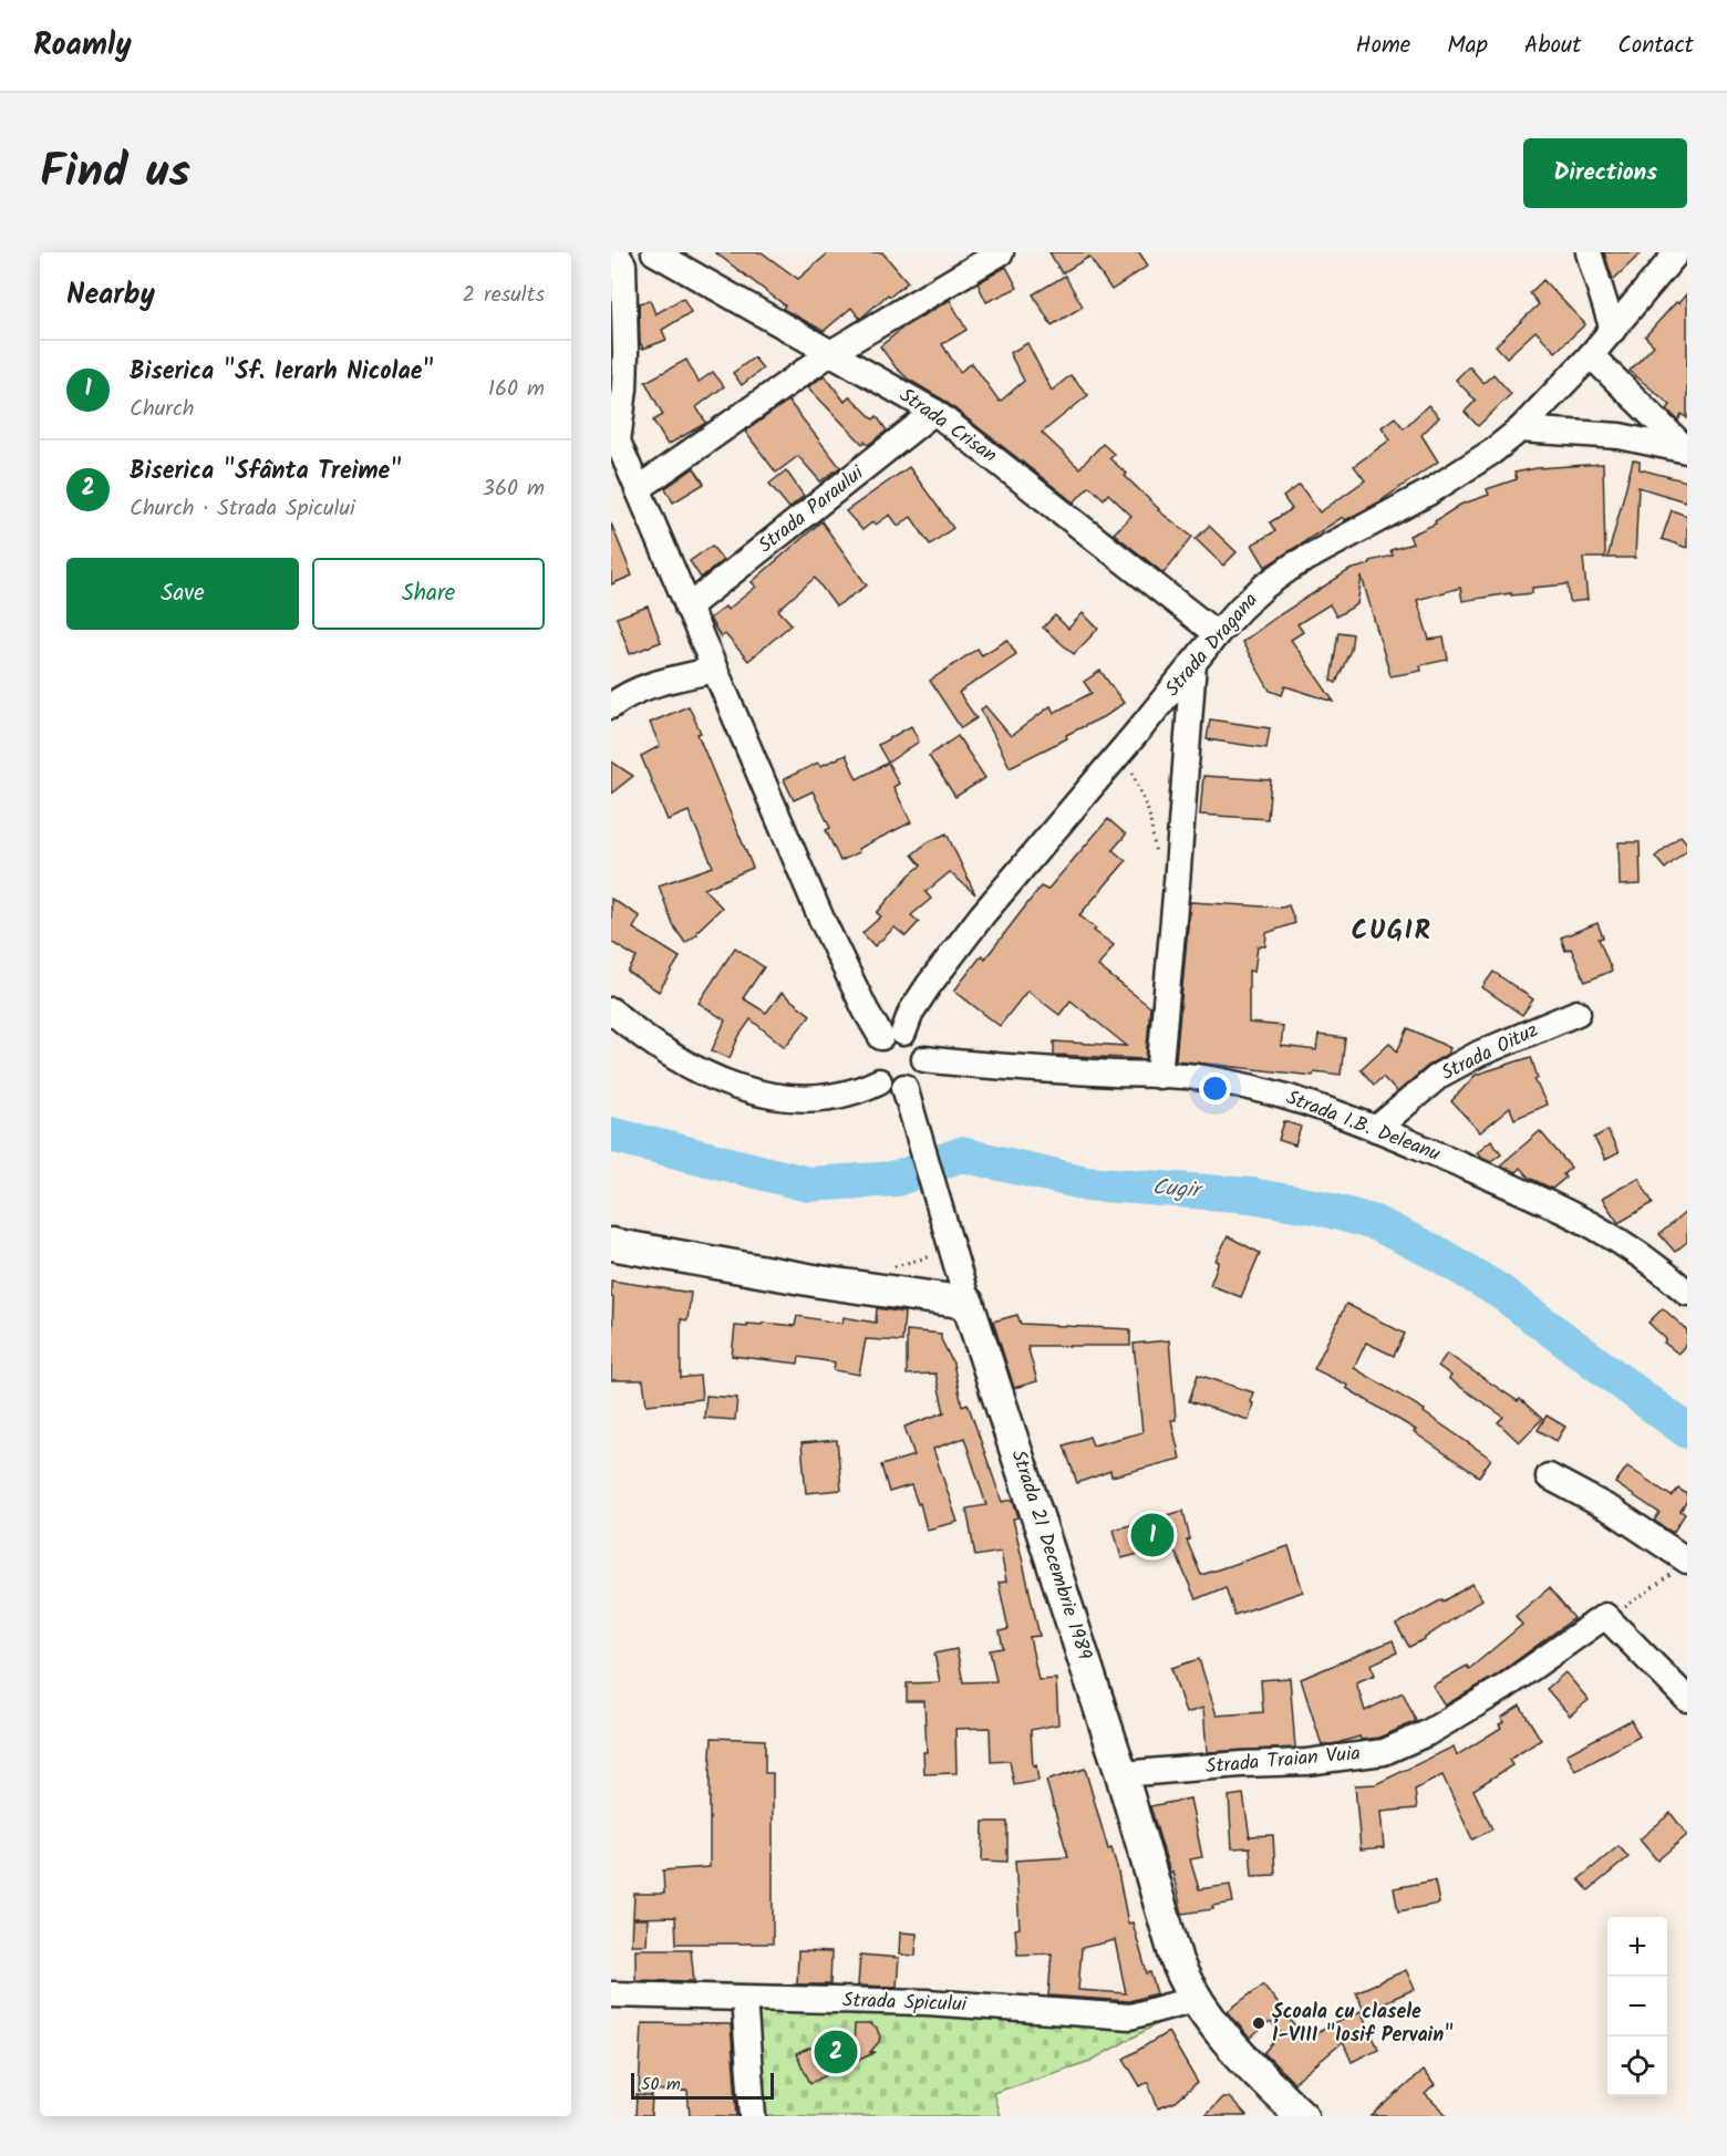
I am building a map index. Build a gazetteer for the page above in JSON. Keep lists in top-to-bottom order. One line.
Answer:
{"streets":{"main road":["Strada 21 Decembrie 1989"],"street":["Strada Crisan","Strada Paraului","Strada Dragana","Strada Oituz","Strada I.B. Deleanu","Strada Traian Vuia","Strada Spicului"]},"crossings":[["Strada Crisan","Strada Paraului"],["Strada Crisan","Strada Dragana"],["Strada Dragana","Strada I.B. Deleanu"],["Strada Oituz","Strada I.B. Deleanu"],["Strada 21 Decembrie 1989","Strada Traian Vuia"],["Strada 21 Decembrie 1989","Strada Spicului"]],"districts":["CUGIR"],"water":["Cugir"],"places":["Școala cu clasele I-VIII \"Iosif Pervain\""],"scale_bar":"50 m","page":{"header":"Roamly","nav":["Home","Map","About","Contact"],"title":"Find us","buttons":["Directions",["Save","Share"]],"heading":["Nearby","2 results"],"list":[{"mark":"1","name":"Biserica \"Sf. Ierarh Nicolae\"","note":"Church","value":"160 m"},{"mark":"2","name":"Biserica \"Sfânta Treime\"","note":"Church · Strada Spicului","value":"360 m"}],"pins":["1","2"],"map_buttons":["+","−"],"scale":"50 m"}}
